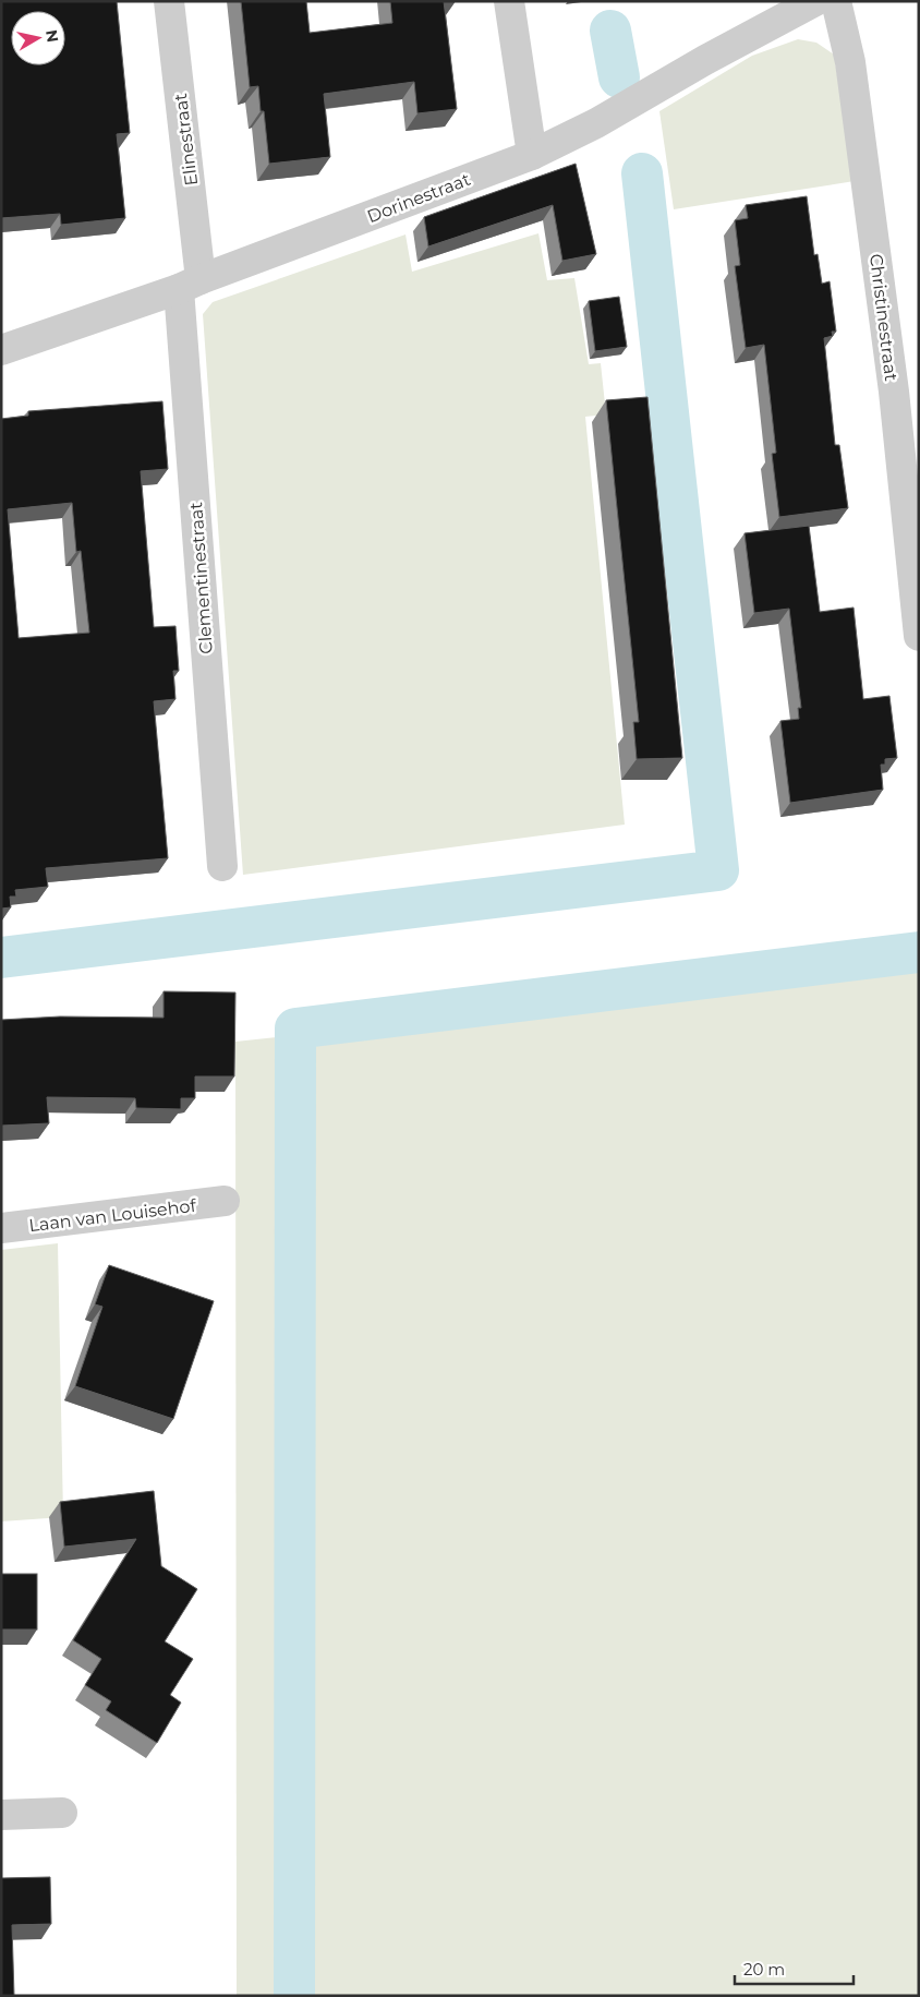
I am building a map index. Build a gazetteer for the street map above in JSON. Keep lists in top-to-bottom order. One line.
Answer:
{"streets":{"street":["Elinestraat","Dorinestraat","Christinestraat","Clementinestraat","Laan van Louisehof"]},"crossings":[["Elinestraat","Dorinestraat"],["Elinestraat","Clementinestraat"],["Dorinestraat","Clementinestraat"]],"scale_bar":"20 m","north":"right"}
